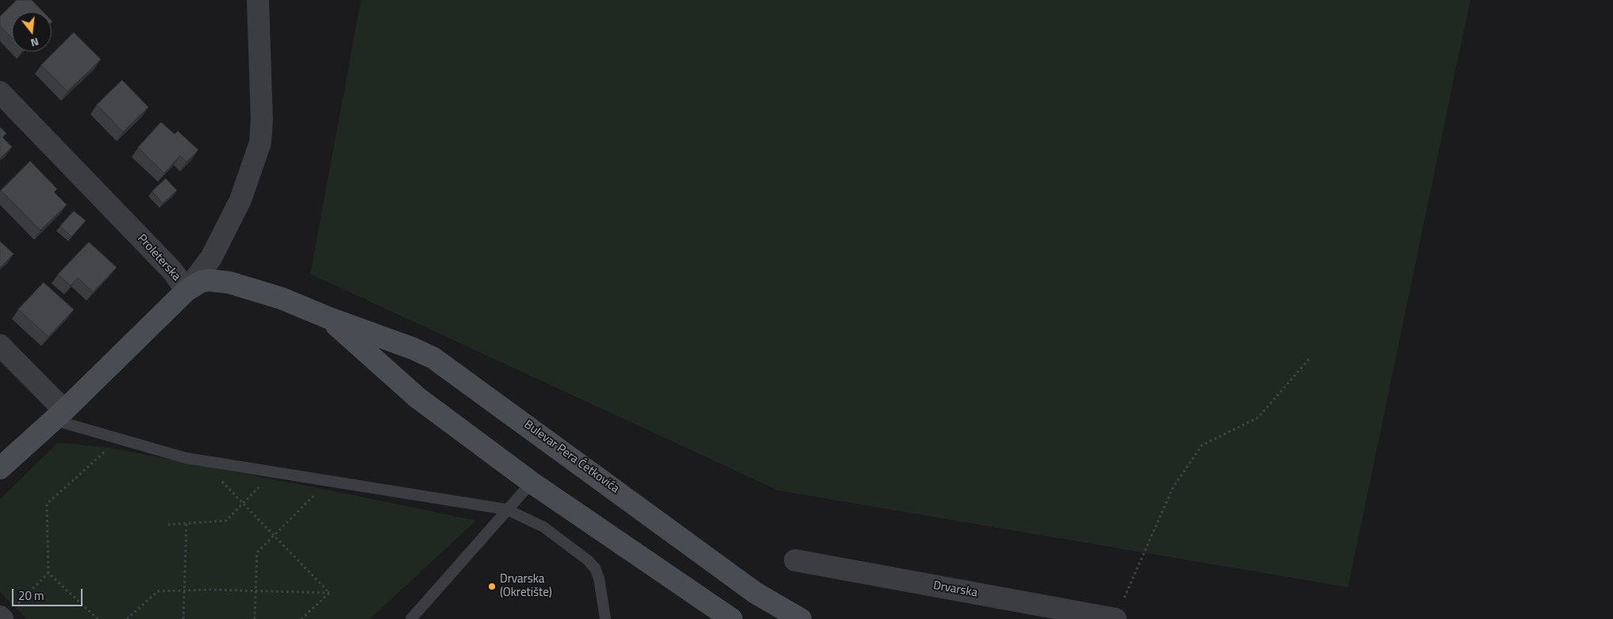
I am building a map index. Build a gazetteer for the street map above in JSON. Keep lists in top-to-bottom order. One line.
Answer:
{"streets":{"main road":["Proleterska","Bulevar Pera Ćetkovića"],"street":["Drvarska"]},"crossings":[["Proleterska","Bulevar Pera Ćetkovića"]],"places":["Drvarska (Okretište)"],"scale_bar":"20 m","north":"bottom"}
